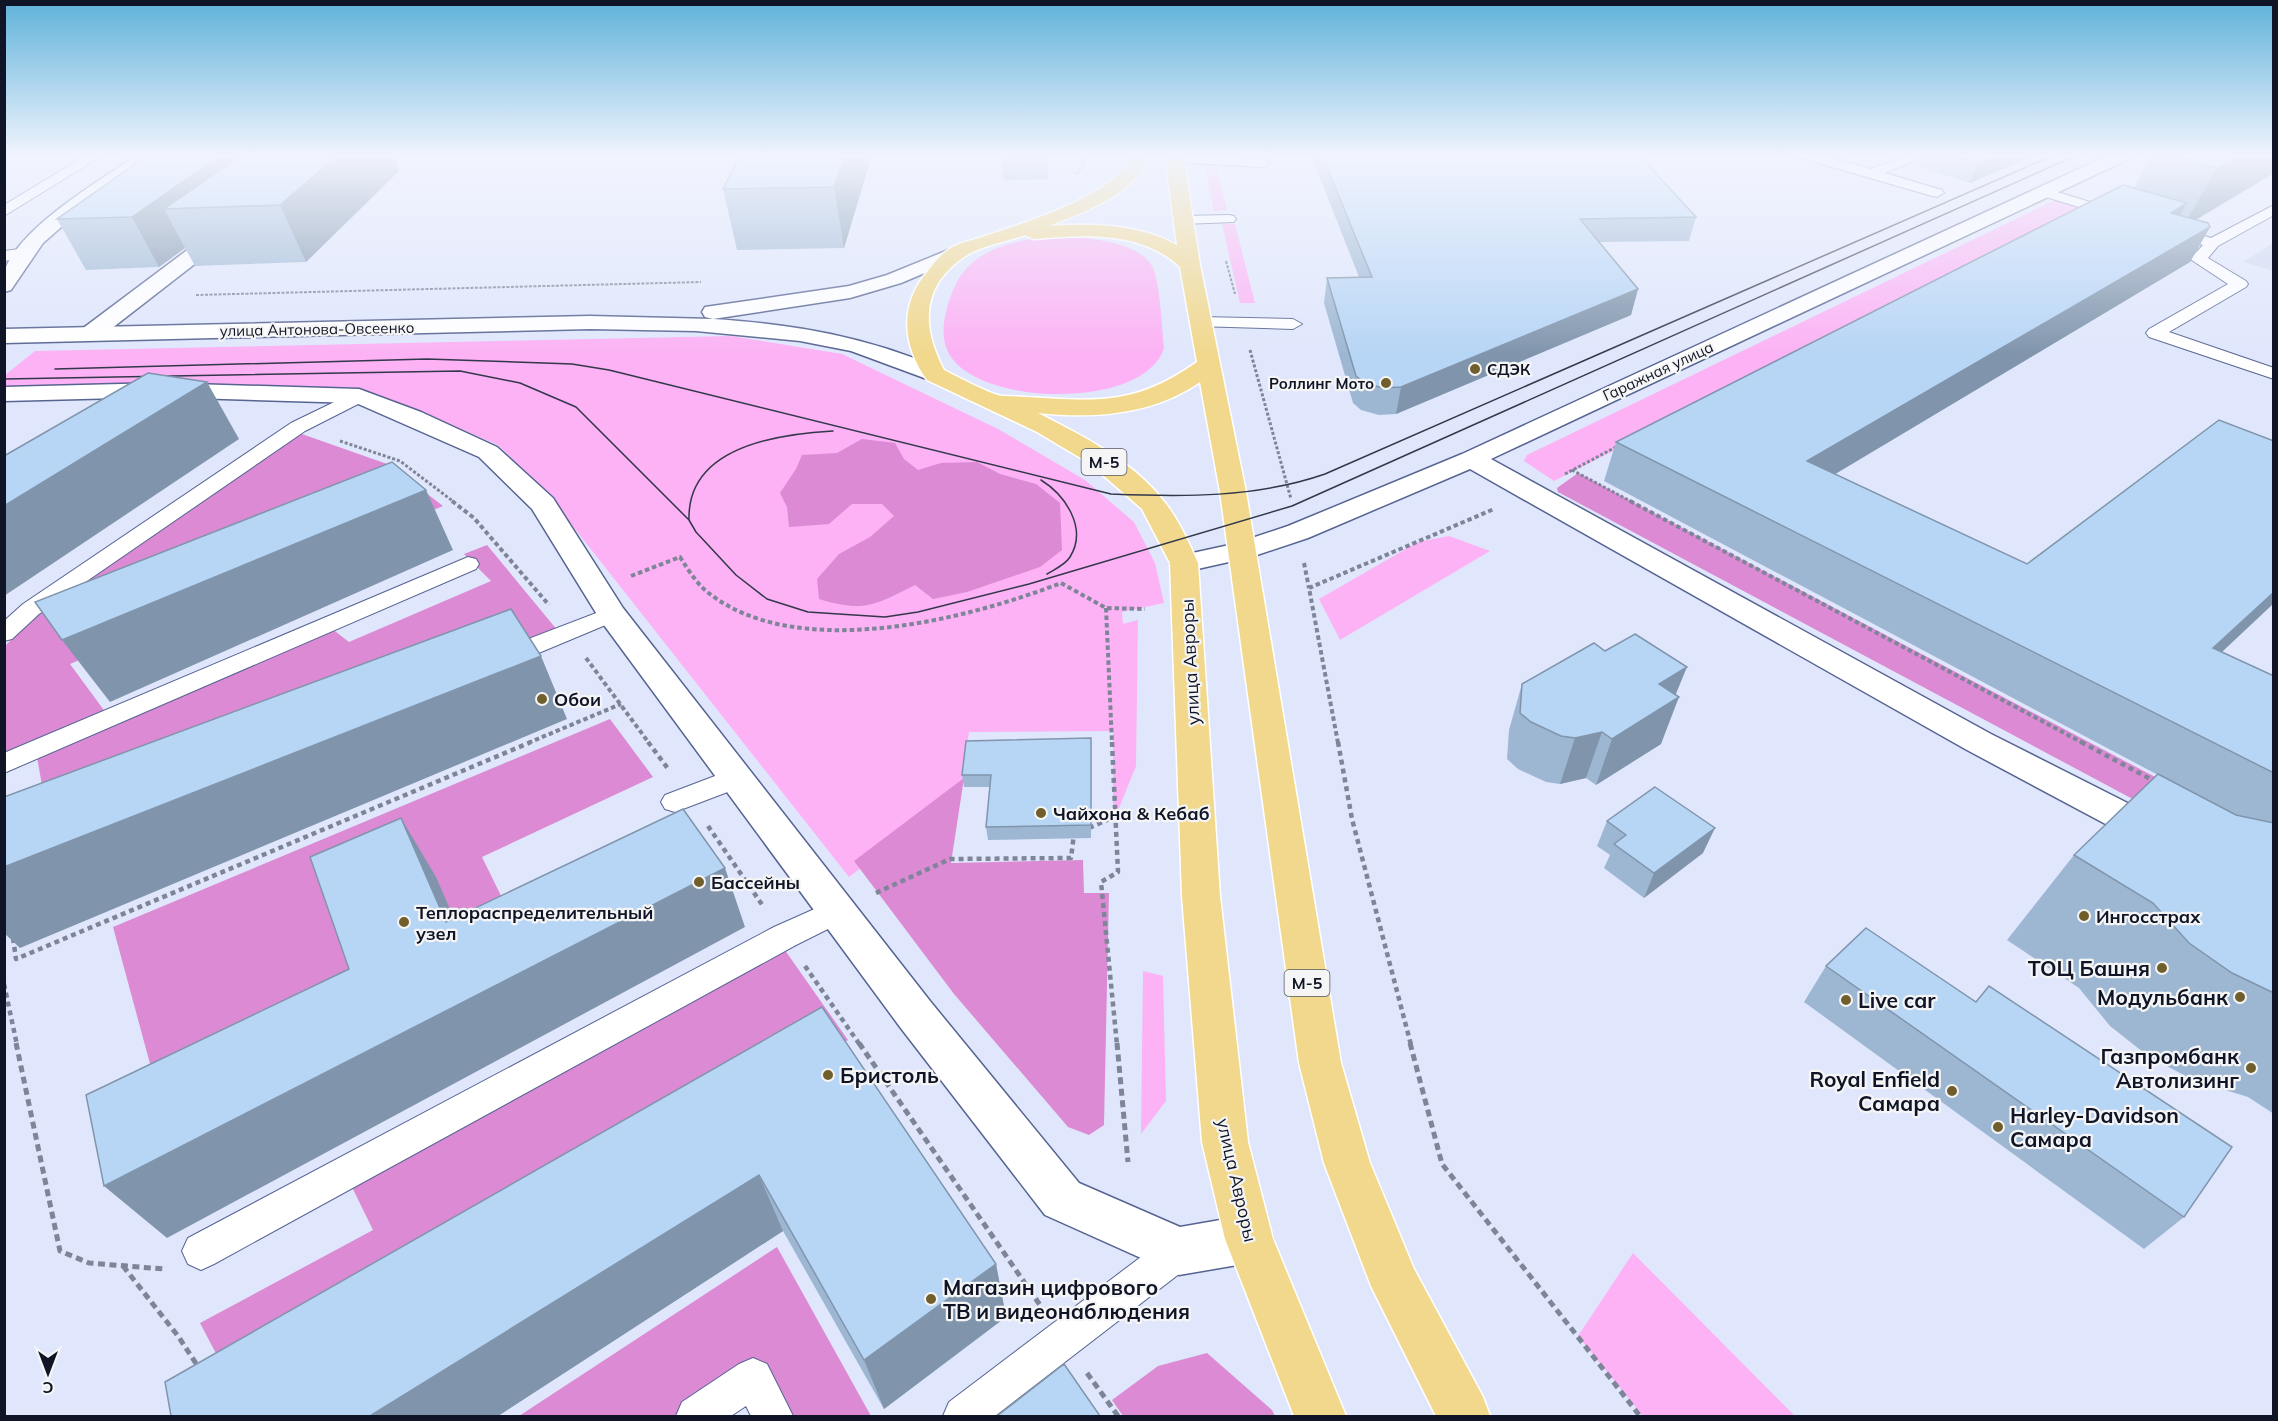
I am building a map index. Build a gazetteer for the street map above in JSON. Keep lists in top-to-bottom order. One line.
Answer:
{"streets":{"main road":["М-5","улица Авроры"],"street":["улица Антонова-Овсеенко","Гаражная улица"]},"crossings":[["улица Антонова-Овсеенко","улица Авроры"],["Гаражная улица","М-5"],["Гаражная улица","улица Авроры"]],"places":["СДЭК","Роллинг Мото","Обои","Чайхона & Кебаб","Бассейны","Ингосстрах","Теплораспределительный узел","ТОЦ Башня","Модульбанк","Live car","Газпромбанк Автолизинг","Бристоль","Royal Enfield Самара","Harley-Davidson Самара","Магазин цифрового ТВ и видеонаблюдения"],"north":"bottom"}
